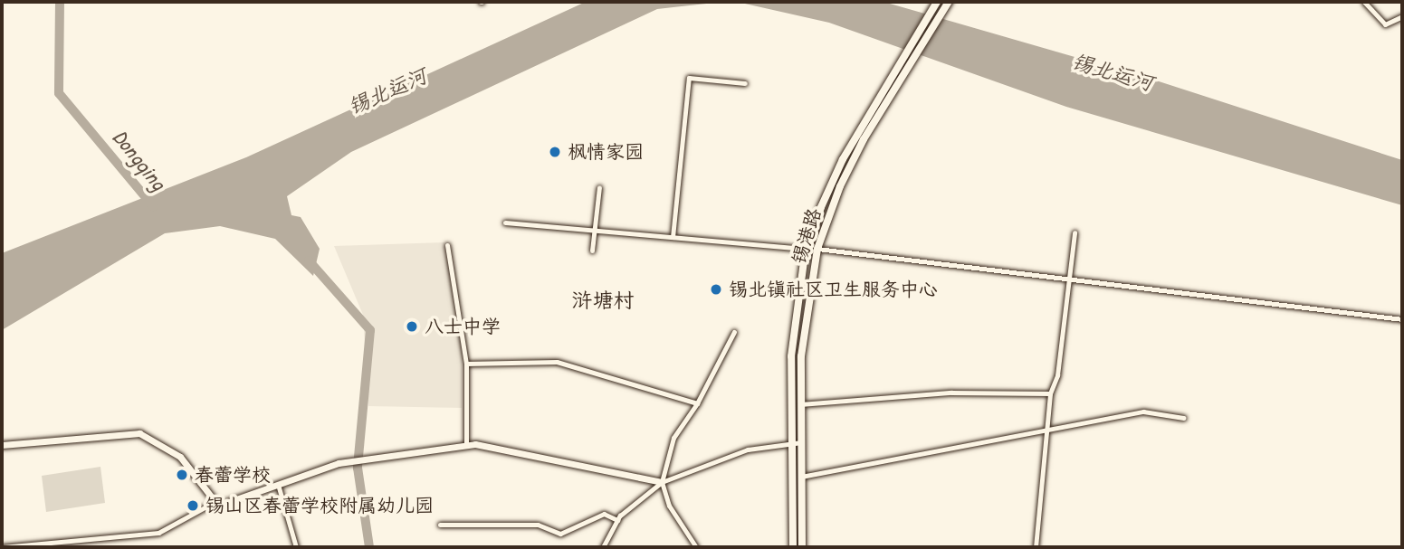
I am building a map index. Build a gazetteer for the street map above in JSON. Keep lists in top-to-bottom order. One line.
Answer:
{"streets":{"main road":["锡港路"]},"districts":["浒塘村"],"water":["锡北运河","Dongqing"],"places":["枫情家园","锡北镇社区卫生服务中心","八士中学","春蕾学校","锡山区春蕾学校附属幼儿园"]}
